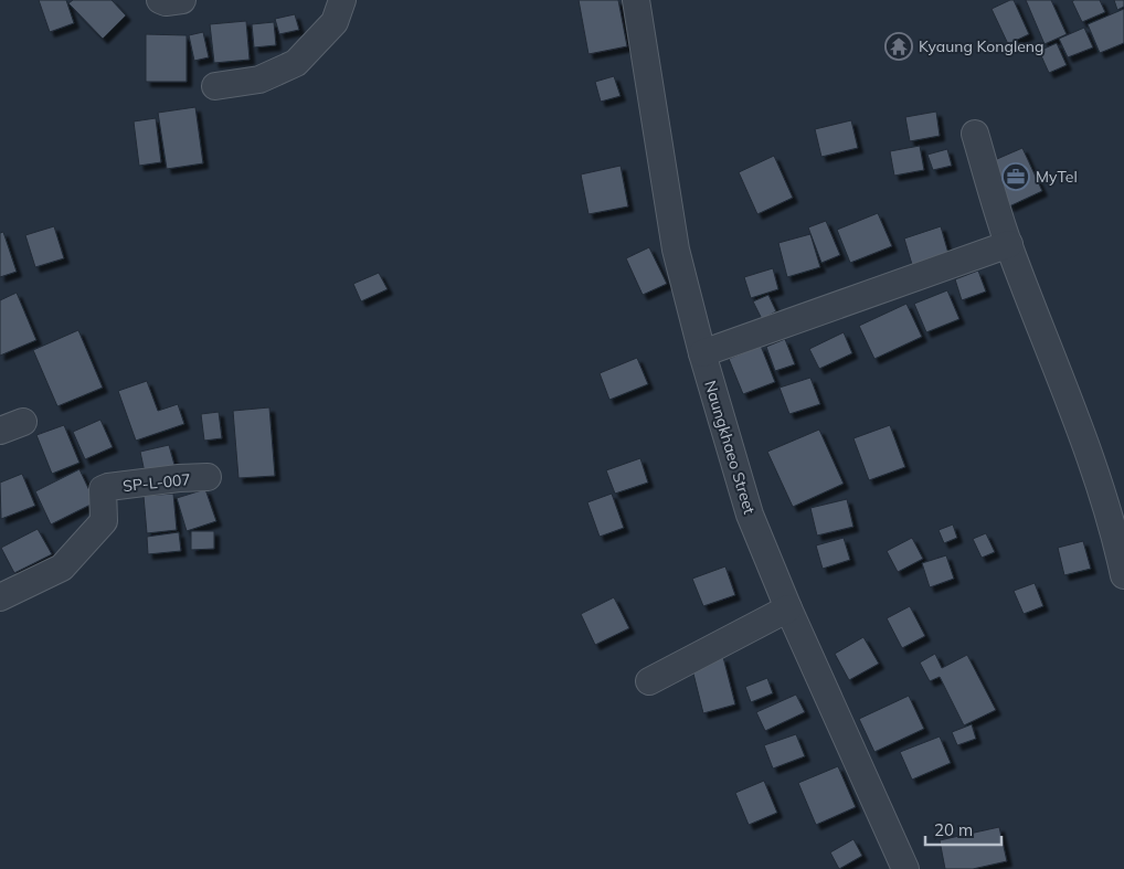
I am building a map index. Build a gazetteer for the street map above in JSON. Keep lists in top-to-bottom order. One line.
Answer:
{"streets":{"street":["Naungkhaeo Street","SP-L-007"]},"places":{"temple":["Kyaung Kongleng"],"office":["MyTel"]},"scale_bar":"20 m"}
